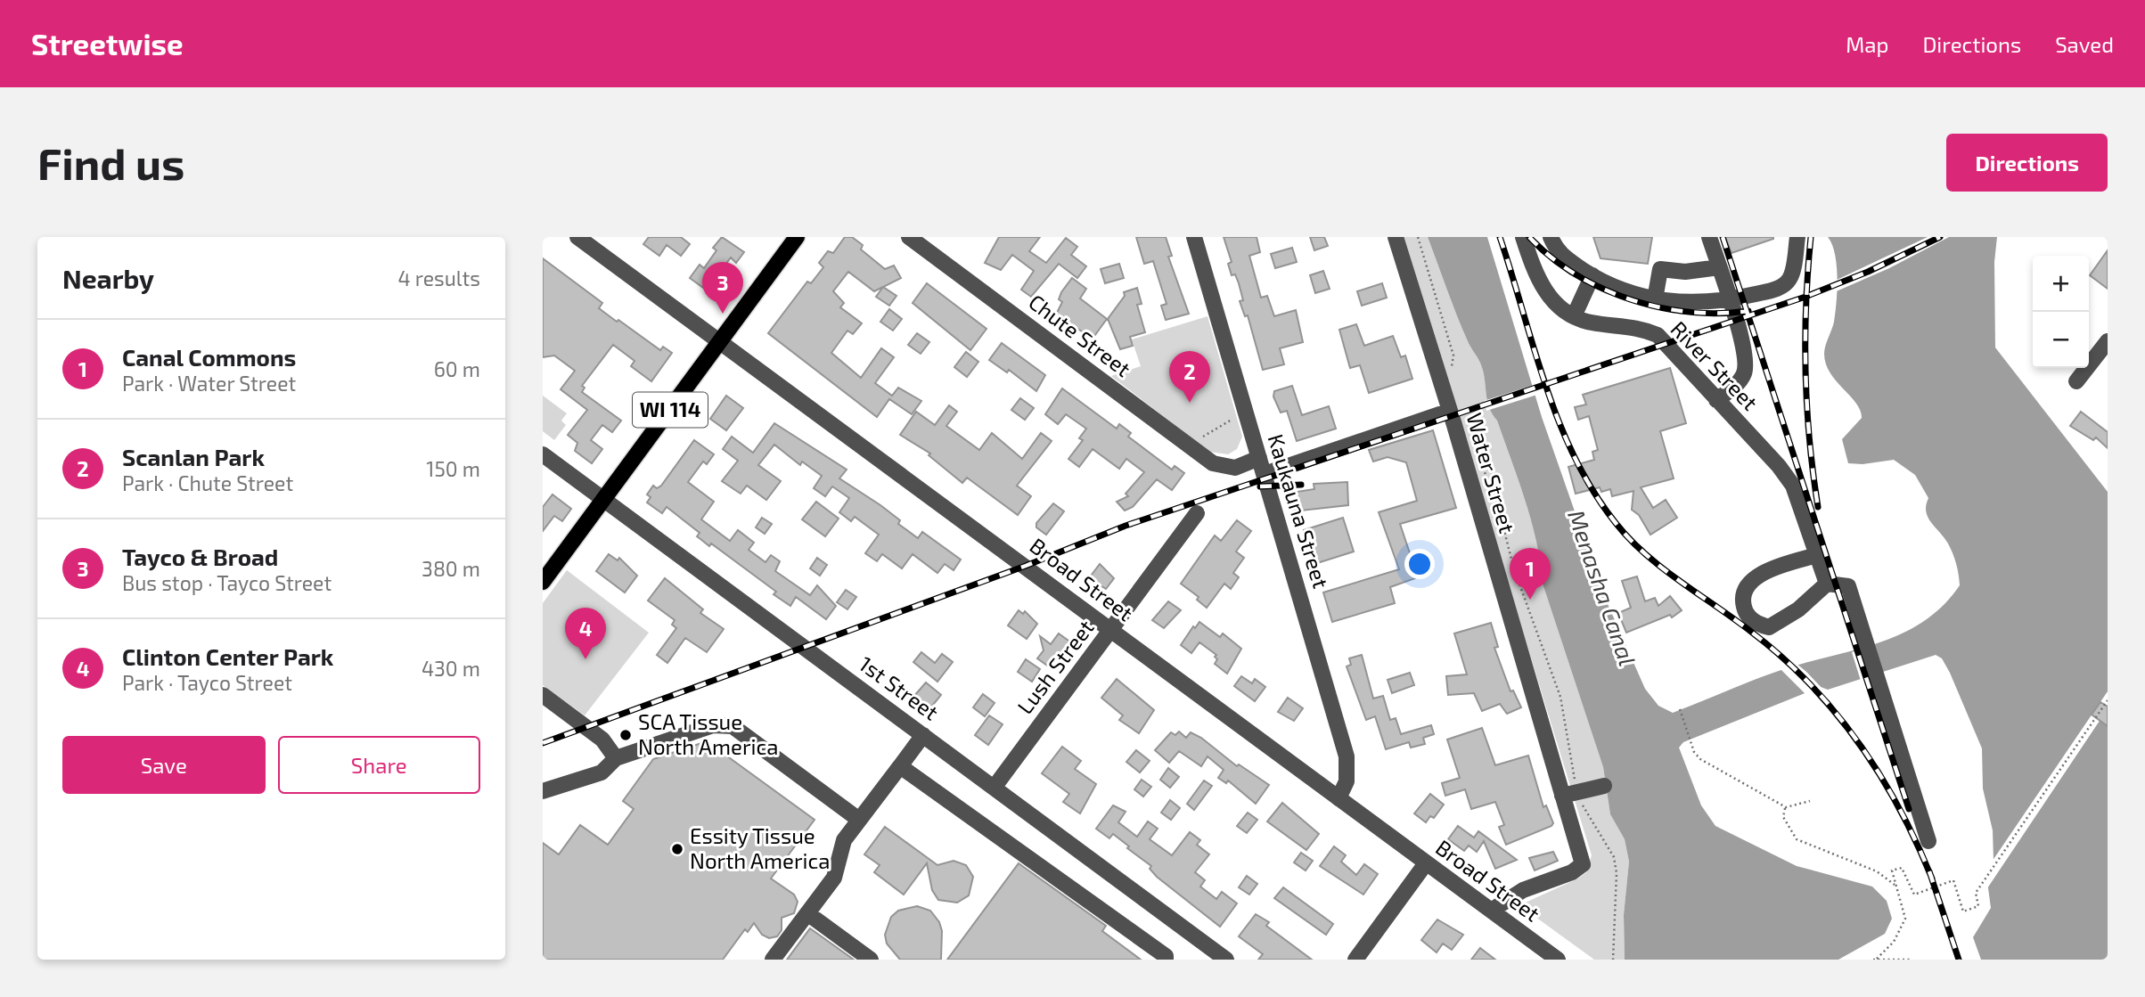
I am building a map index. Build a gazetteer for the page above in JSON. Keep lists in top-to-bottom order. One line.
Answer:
{"streets":{"main road":["WI 114"],"street":["Chute Street","River Street","Water Street","Kaukauna Street","Broad Street","Lush Street","1st Street"]},"crossings":[["Chute Street","Kaukauna Street"],["WI 114","Broad Street"],["WI 114","1st Street"],["Water Street","Broad Street"],["Kaukauna Street","Broad Street"],["Broad Street","Lush Street"],["Lush Street","1st Street"]],"water":["Menasha Canal"],"places":["SCA Tissue North America","Essity Tissue North America"],"page":{"header":"Streetwise","nav":["Map","Directions","Saved"],"buttons":["Directions",["Save","Share"]],"title":"Find us","heading":["Nearby","4 results"],"map_buttons":["+","−"],"pins":["3","2","1","4"],"list":[{"mark":"1","name":"Canal Commons","note":"Park · Water Street","value":"60 m"},{"mark":"2","name":"Scanlan Park","note":"Park · Chute Street","value":"150 m"},{"mark":"3","name":"Tayco & Broad","note":"Bus stop · Tayco Street","value":"380 m"},{"mark":"4","name":"Clinton Center Park","note":"Park · Tayco Street","value":"430 m"}]}}
